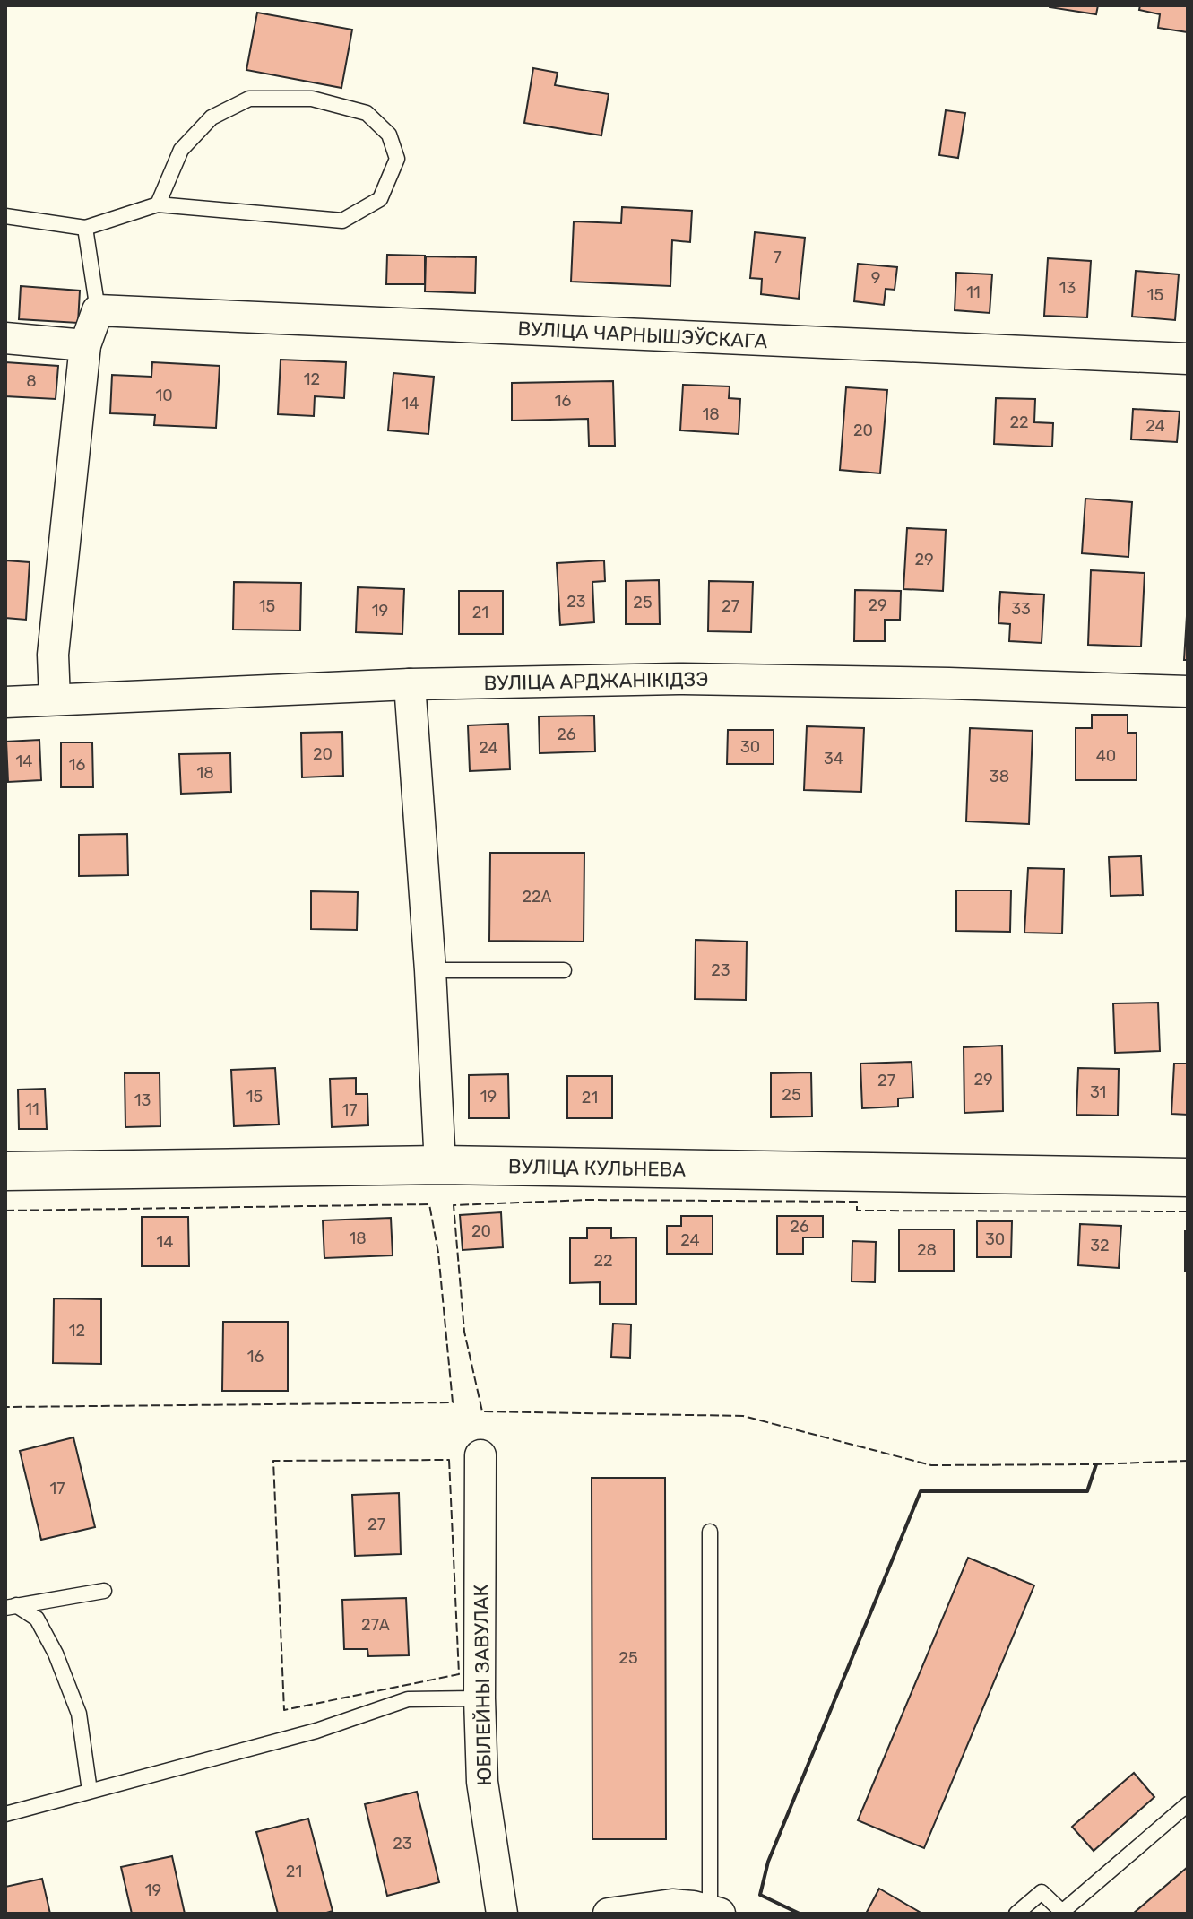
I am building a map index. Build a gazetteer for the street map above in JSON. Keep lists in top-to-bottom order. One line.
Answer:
{"streets":{"street":["ВУЛІЦА ЧАРНЫШЭЎСКАГА","ВУЛІЦА АРДЖАНІКІДЗЭ","ВУЛІЦА КУЛЬНЕВА","ЮБІЛЕЙНЫ ЗАВУЛАК"]},"house_numbers":["7","9","13","11","15","12","8","10","16","14","18","22","24","20","29","23","25","29","15","27","33","19","21","26","30","24","20","40","34","14","16","18","38","22А","23","29","27","31","25","15","19","21","13","11","17","26","20","18","30","24","14","32","28","22","12","16","17","27","27А","25","23","21","19"]}
